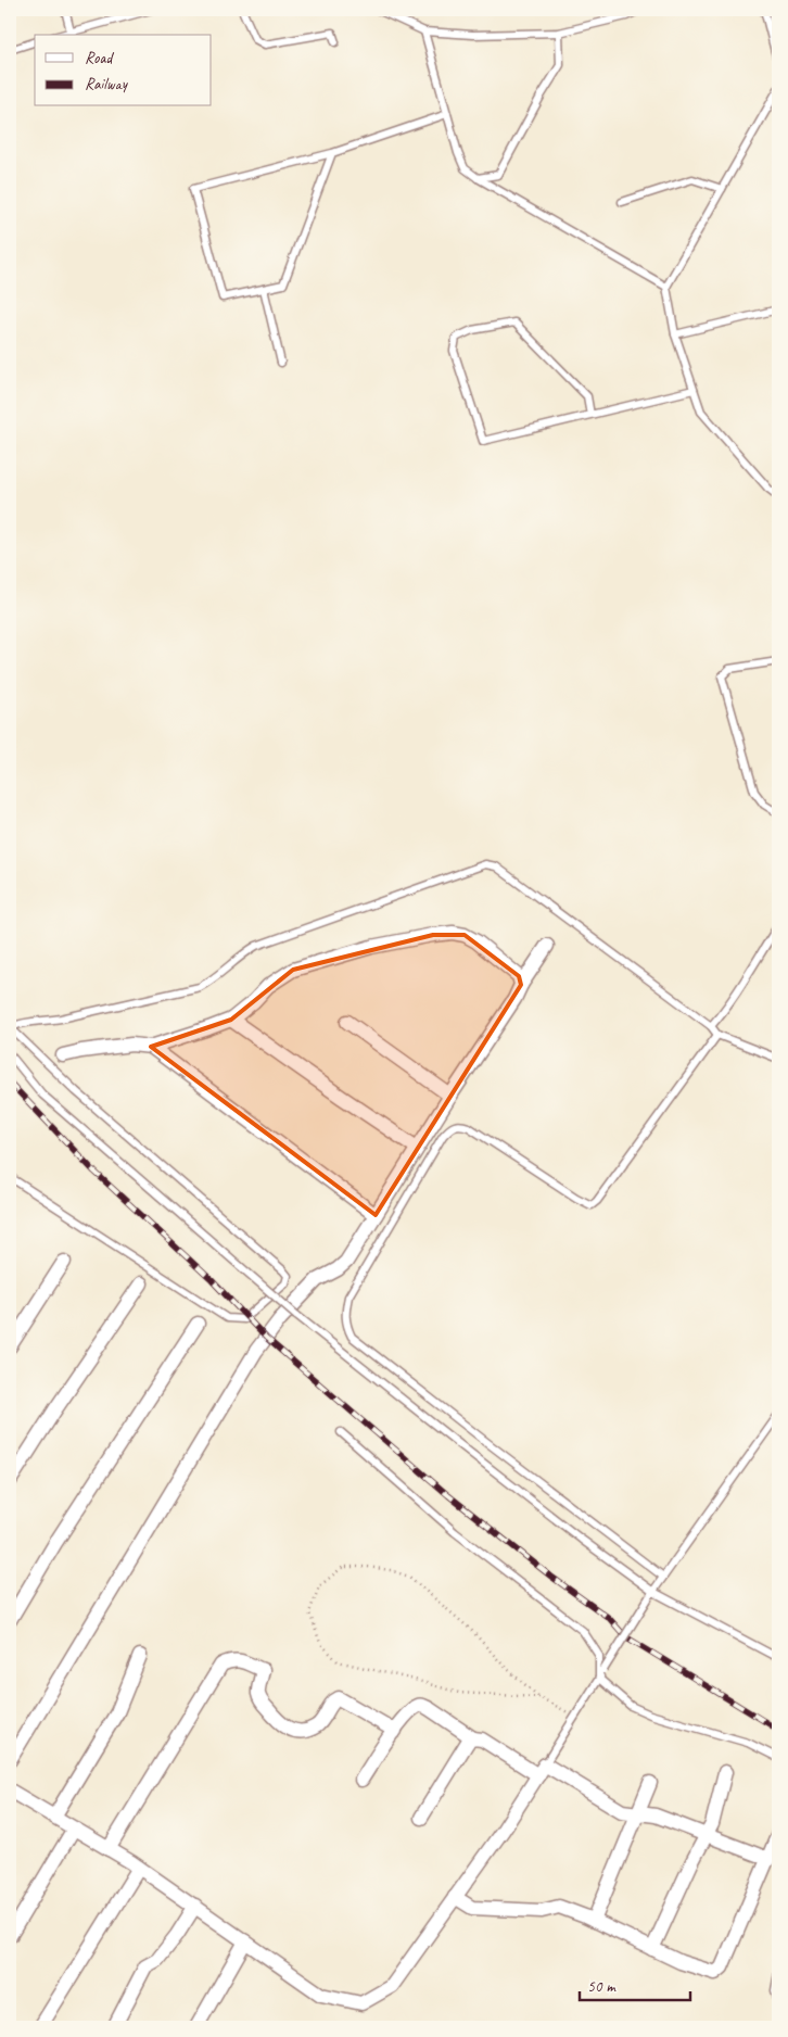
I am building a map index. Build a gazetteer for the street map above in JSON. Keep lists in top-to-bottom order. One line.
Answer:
{"legend":["Road","Railway"],"scale_bar":"50 m"}
